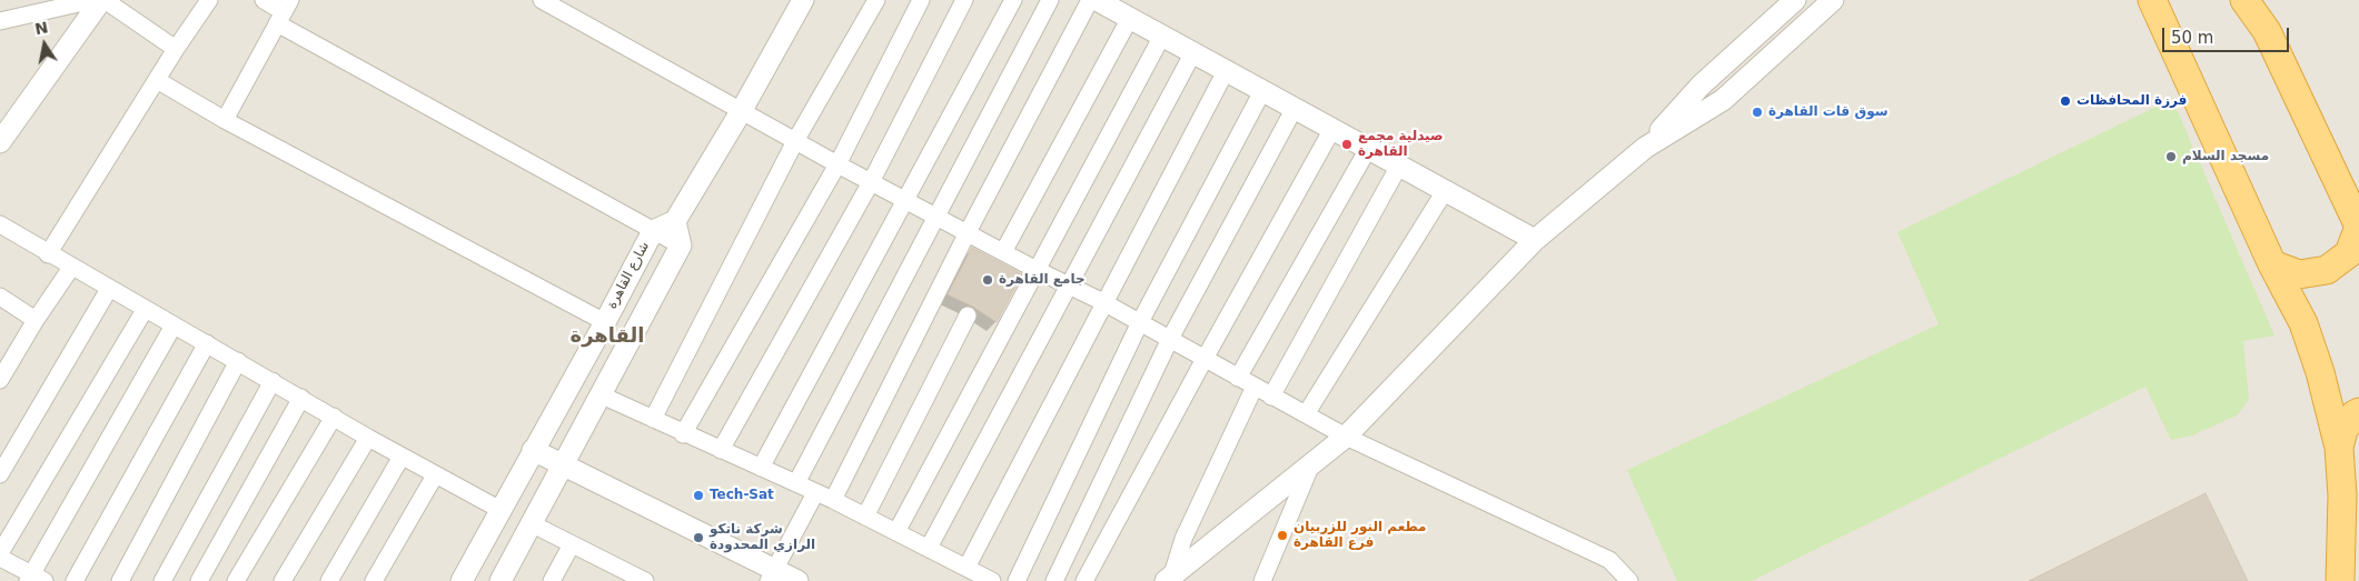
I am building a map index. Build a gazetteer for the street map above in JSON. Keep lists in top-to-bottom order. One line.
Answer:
{"streets":{"street":["شارع القاهرة"]},"districts":["القاهرة"],"places":["فرزة المحافظات","سوق قات القاهرة","صيدلية مجمع القاهرة","مسجد السلام","جامع القاهرة","Tech-Sat","مطعم النور للزربيان فرع القاهرة","شركة ناتكو الرازي المحدودة"],"scale_bar":"50 m","north":"top"}
